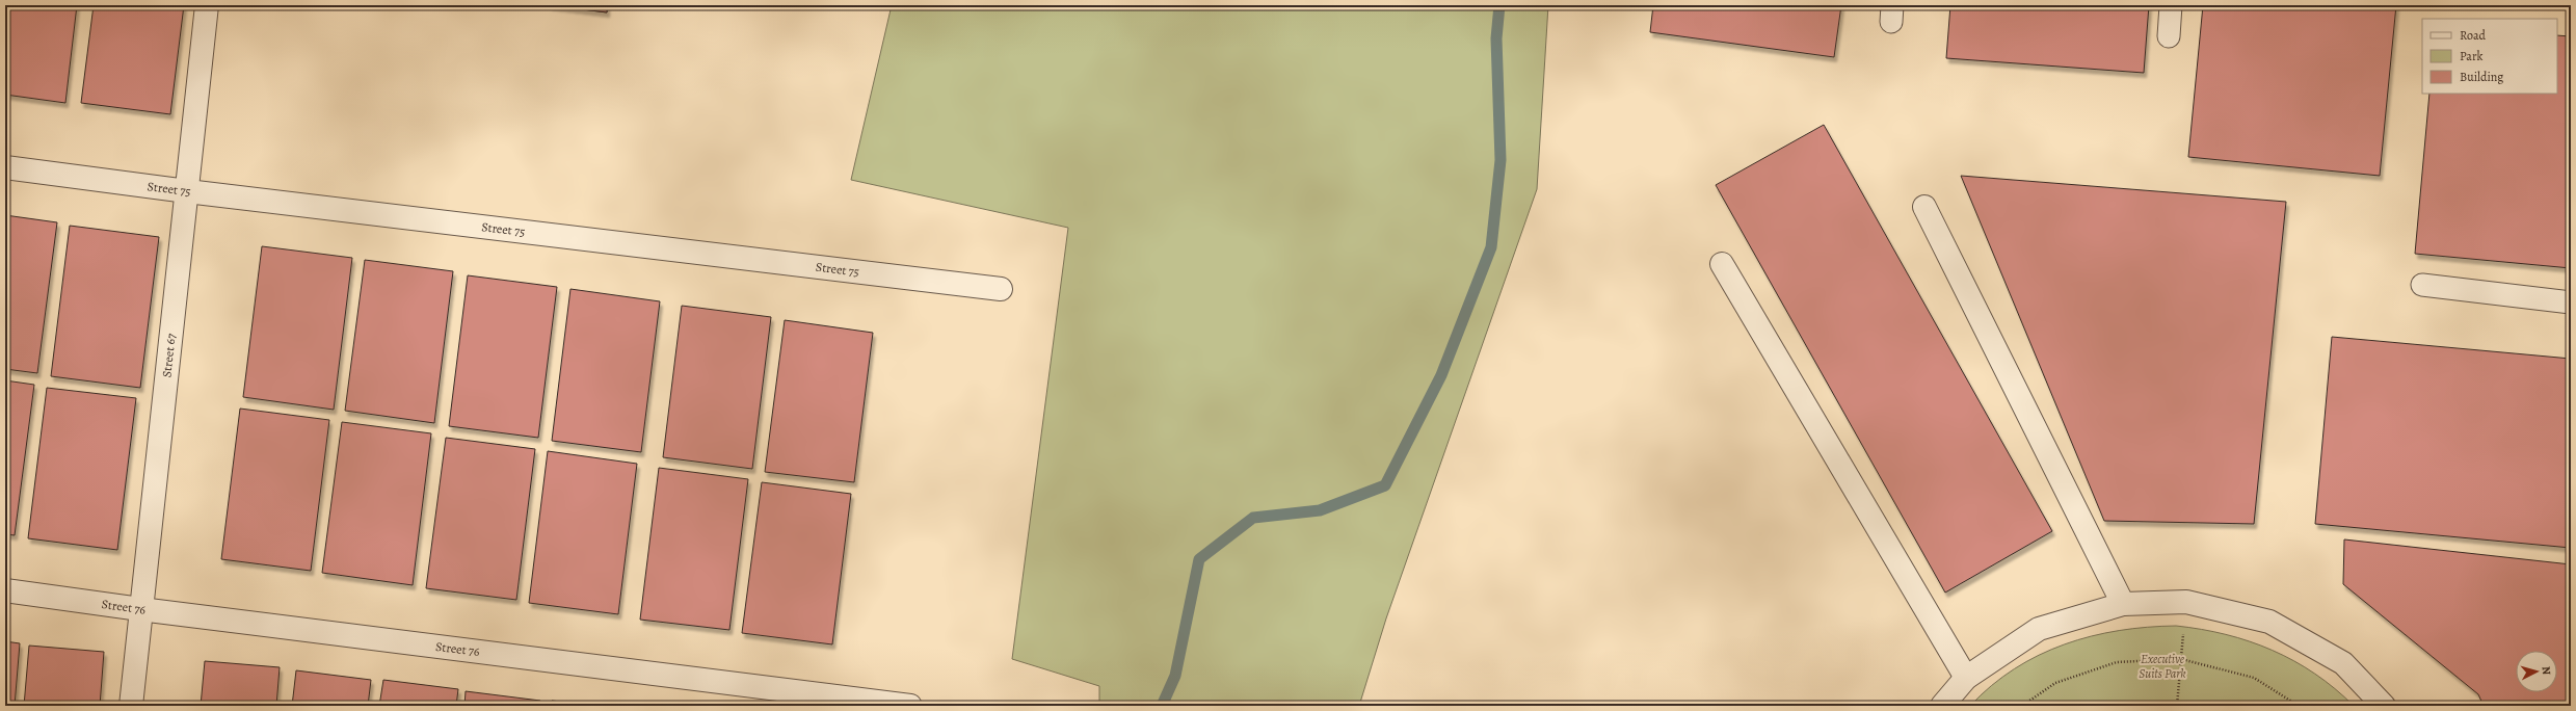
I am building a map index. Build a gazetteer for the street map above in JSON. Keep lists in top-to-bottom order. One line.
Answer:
{"streets":{"street":["Street 75","Street 67","Street 76"]},"crossings":[["Street 75","Street 67"],["Street 67","Street 76"]],"parks":["Executive Suits Park"],"legend":["Road","Park","Building"],"north":"right"}
